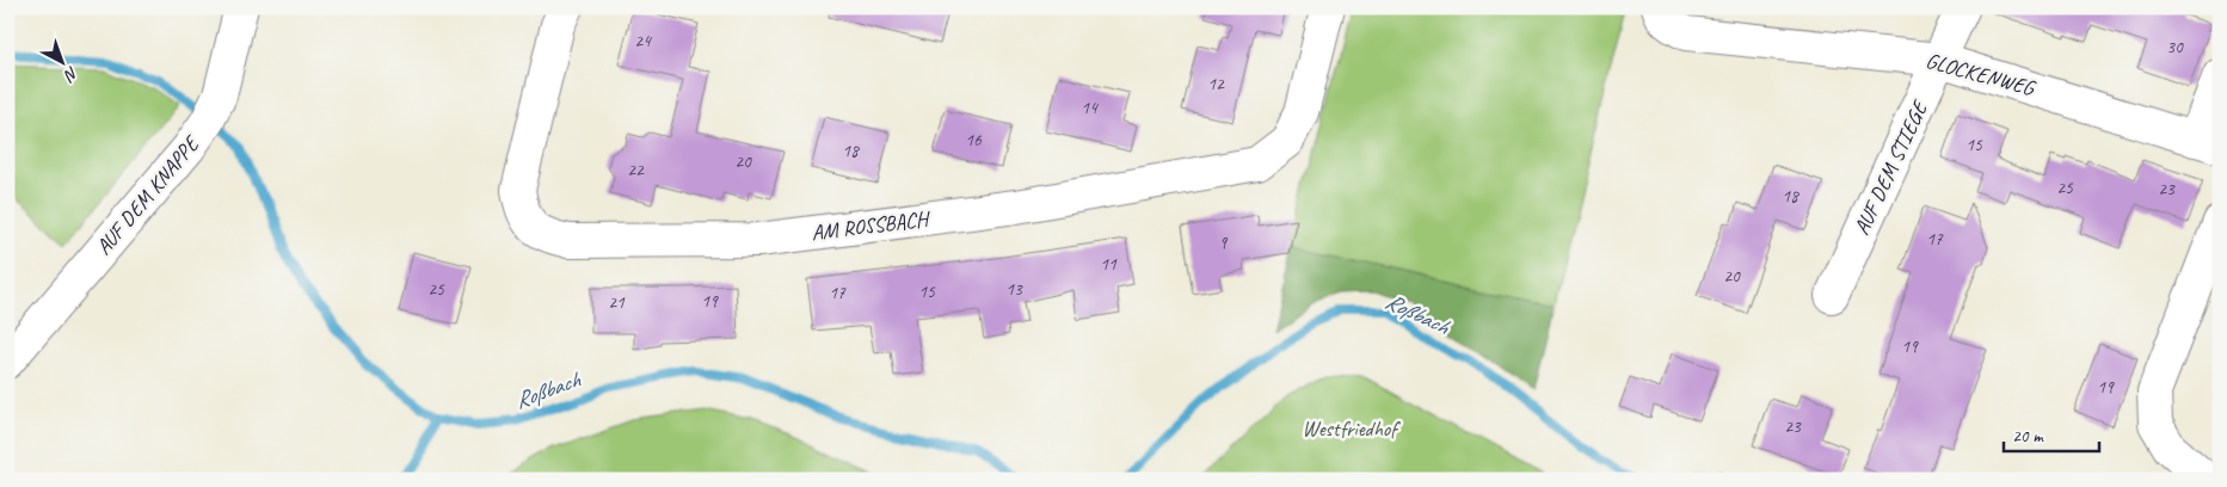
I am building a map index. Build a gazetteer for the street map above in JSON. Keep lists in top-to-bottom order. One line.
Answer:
{"streets":{"street":["GLOCKENWEG","AUF DEM STIEGE","AUF DEM KNAPPE","AM ROSSBACH"]},"crossings":[["GLOCKENWEG","AUF DEM STIEGE"]],"water":["Roßbach"],"parks":["Westfriedhof"],"house_numbers":["24","30","12","14","16","15","18","20","22","25","23","18","17","9","11","20","25","13","15","17","19","21","19","19","23"],"scale_bar":"20 m","north":"bottom right"}
